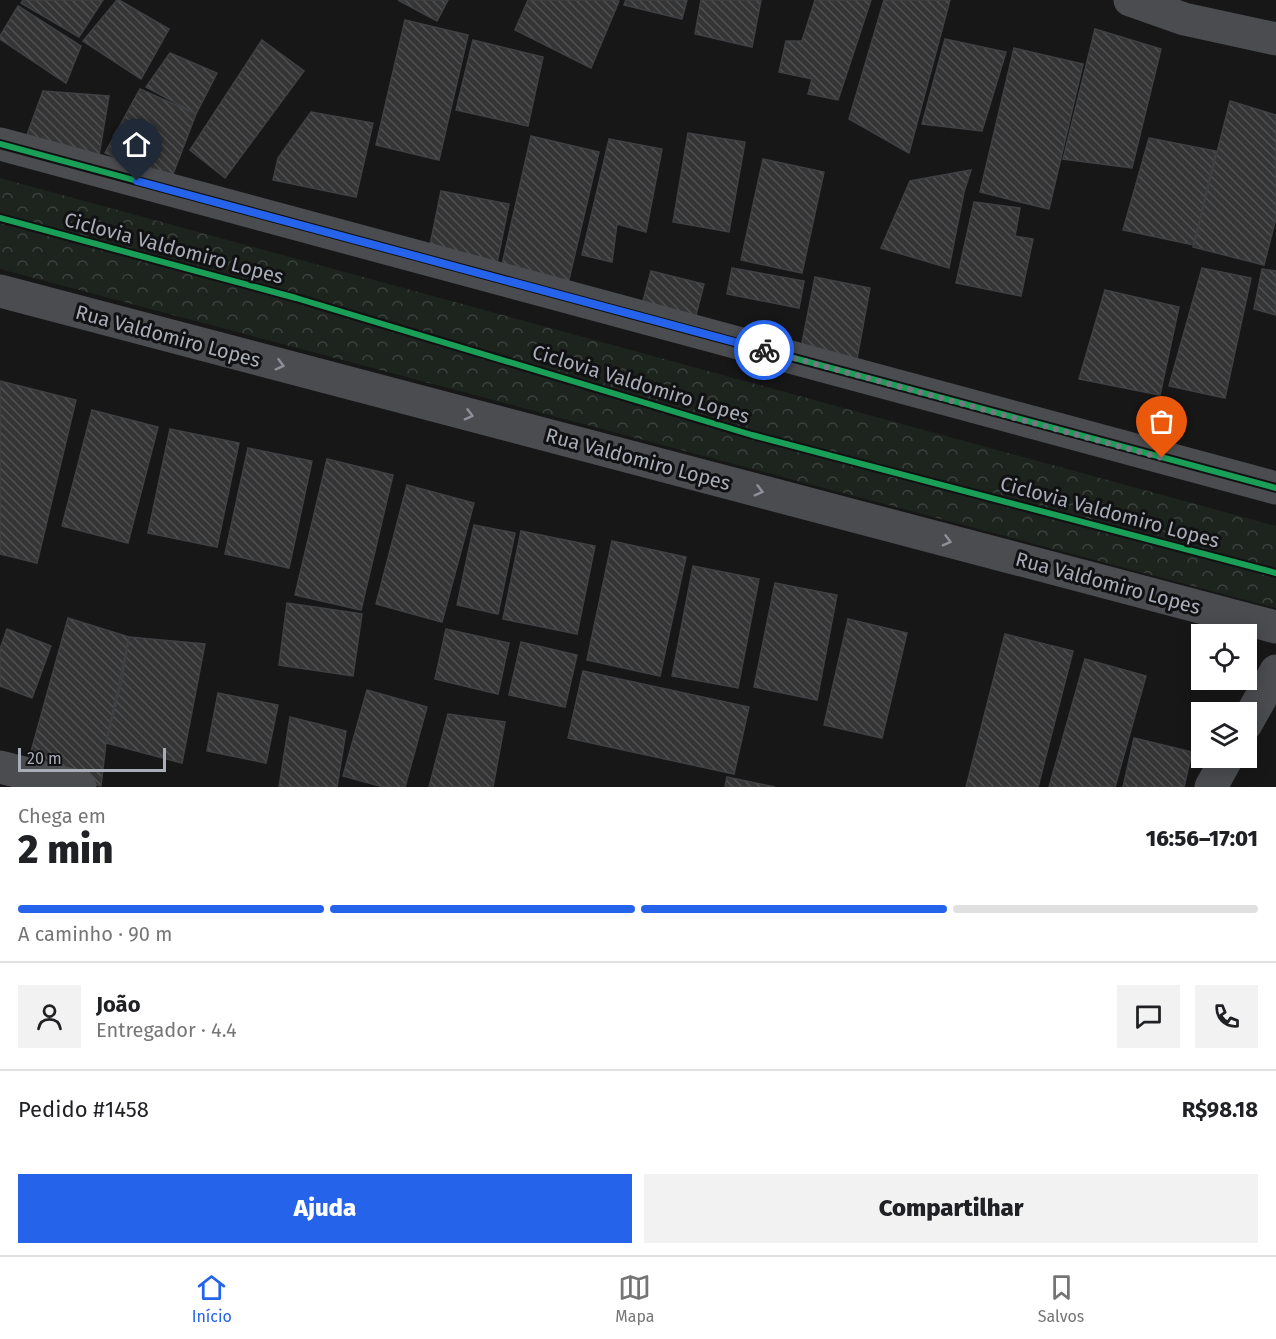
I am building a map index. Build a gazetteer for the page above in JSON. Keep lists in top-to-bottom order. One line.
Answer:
{"streets":{"street":["Rua Valdomiro Lopes"],"cycle path":["Ciclovia Valdomiro Lopes"]},"scale_bar":"20 m","page":{"scale":"20 m","heading":["2 min","Chega em","16:56–17:01"],"panel":["João","Entregador · 4.4","Pedido #1458","R$98.18"],"bar":"A caminho · 90 m","buttons":["Ajuda","Compartilhar"],"tabs":["Início","Mapa","Salvos"]}}
